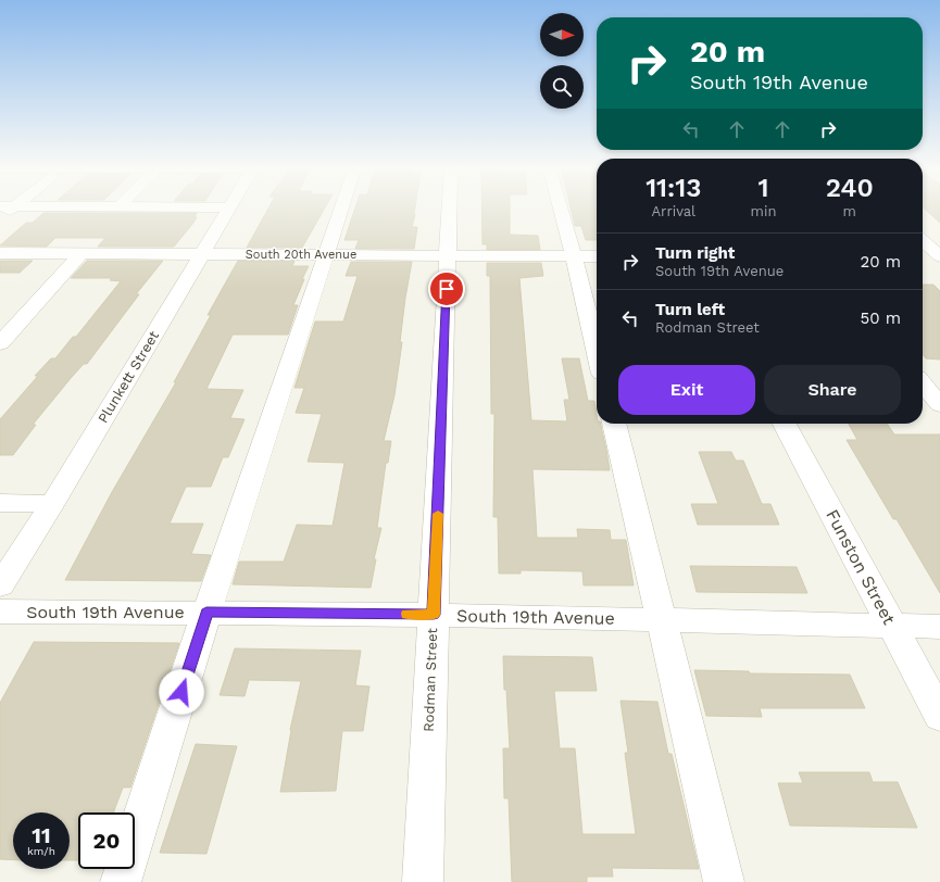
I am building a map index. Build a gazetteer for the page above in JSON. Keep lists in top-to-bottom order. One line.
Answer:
{"streets":{"street":["South 20th Avenue","Plunkett Street","Funston Street","South 19th Avenue","Rodman Street"]},"crossings":[["South 20th Avenue","Plunkett Street"],["South 20th Avenue","Rodman Street"],["Funston Street","South 19th Avenue"],["South 19th Avenue","Rodman Street"]],"north":"right","page":{"turn":["20 m","South 19th Avenue"],"eta":["11:13","Arrival","1","min","240","m"],"list":[{"name":"Turn right","note":"South 19th Avenue","value":"20 m"},{"name":"Turn left","note":"Rodman Street","value":"50 m"}],"buttons":["Exit","Share"],"speed":"11 km/h","limit":"20"}}
